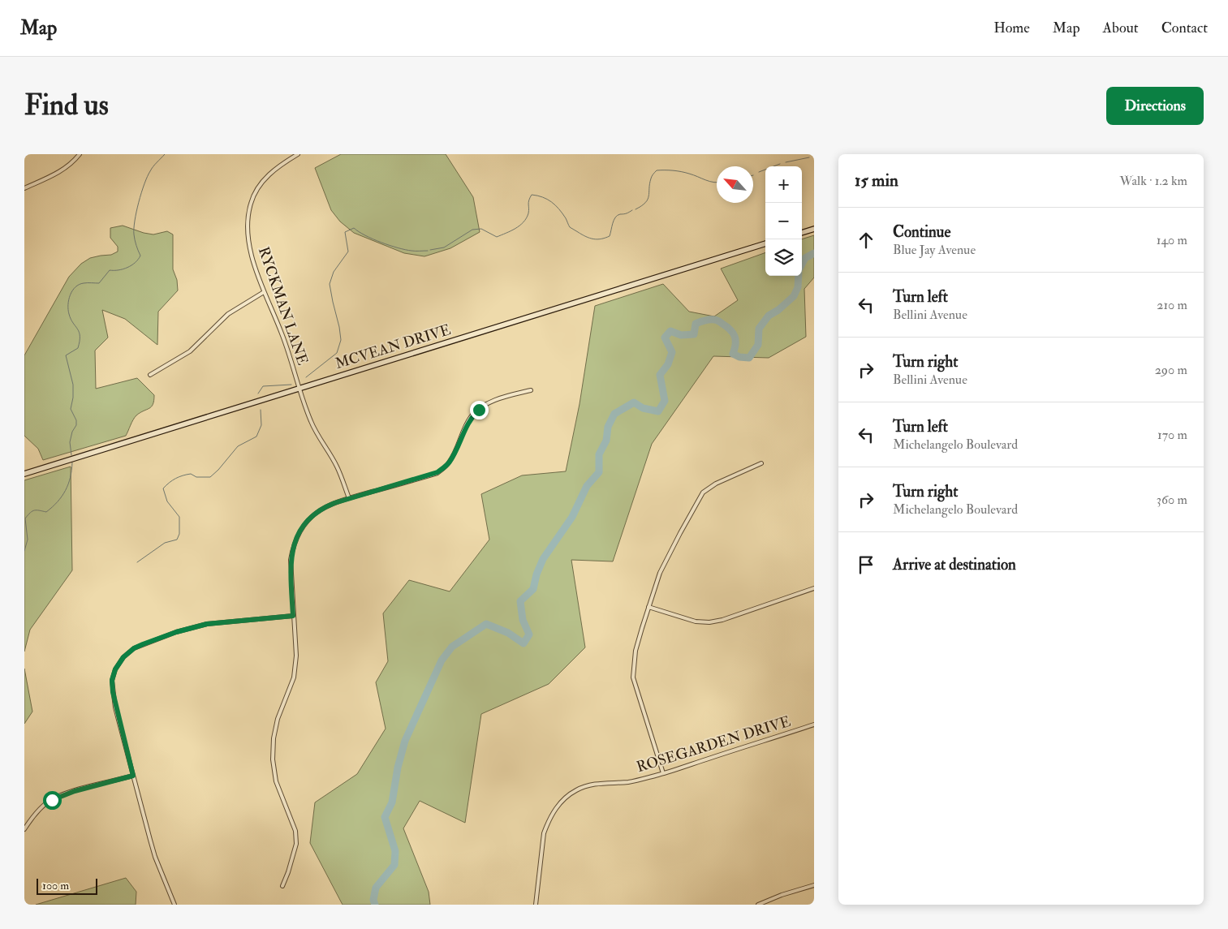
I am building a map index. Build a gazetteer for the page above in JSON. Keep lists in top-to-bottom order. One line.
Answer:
{"streets":{"main road":["MCVEAN DRIVE"],"street":["RYCKMAN LANE","ROSEGARDEN DRIVE"]},"crossings":[["RYCKMAN LANE","MCVEAN DRIVE"]],"scale_bar":"100 m","north":"top left","page":{"header":"Map","nav":["Home","Map","About","Contact"],"buttons":"Directions","title":"Find us","heading":["15 min","Walk · 1.2 km"],"map_buttons":["+","−"],"list":[["Continue","Blue Jay Avenue","140 m"],["Turn left","Bellini Avenue","210 m"],["Turn right","Bellini Avenue","290 m"],["Turn left","Michelangelo Boulevard","170 m"],["Turn right","Michelangelo Boulevard","360 m"],"Arrive at destination"],"scale":"100 m"}}
